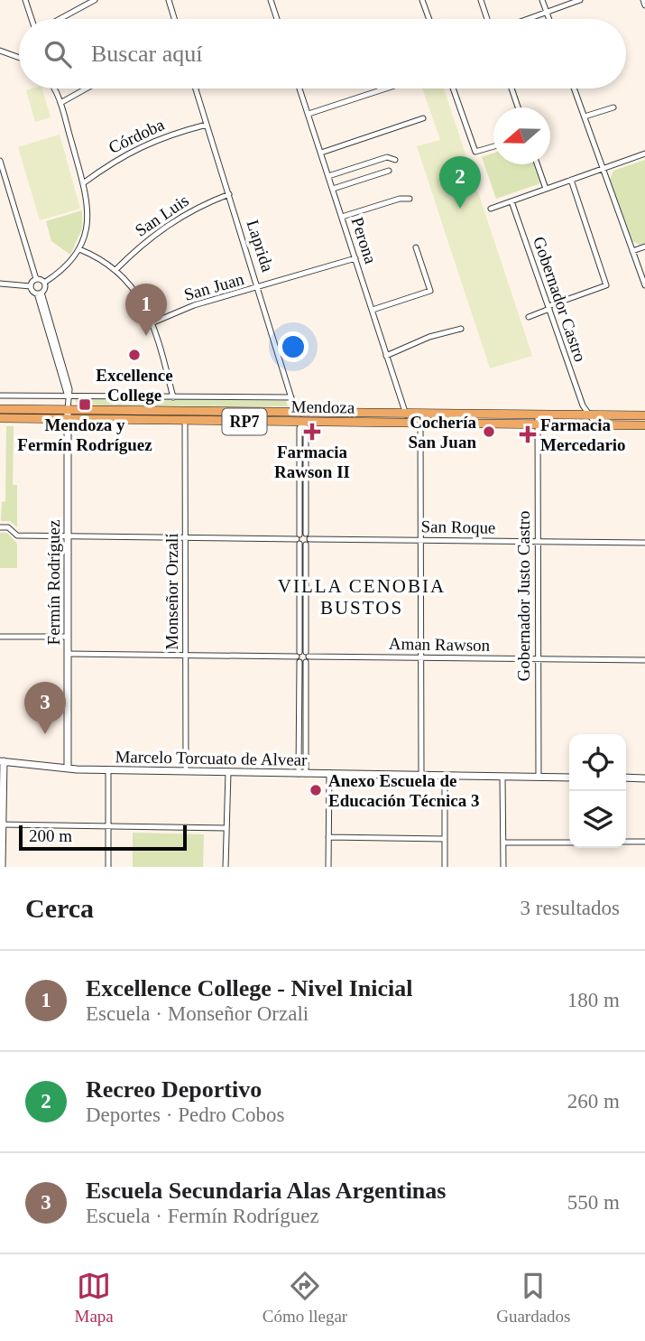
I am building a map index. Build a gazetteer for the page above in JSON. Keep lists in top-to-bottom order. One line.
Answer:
{"streets":{"main road":["Mendoza","RP7"],"street":["Córdoba","San Luis","Perona","Laprida","San Juan","Gobernador Castro","San Roque","Fermín Rodríguez","Monseñor Orzali","Gobernador Justo Castro","Aman Rawson","Marcelo Torcuato de Alvear"]},"crossings":[["Córdoba","Laprida"],["San Luis","Laprida"],["Perona","San Juan"],["Perona","Mendoza"],["Laprida","San Juan"],["Laprida","Mendoza"],["Gobernador Castro","Mendoza"],["Mendoza","Fermín Rodríguez"],["Mendoza","Monseñor Orzali"],["Mendoza","Gobernador Justo Castro"],["San Roque","Fermín Rodríguez"],["San Roque","Monseñor Orzali"],["San Roque","Gobernador Justo Castro"],["Fermín Rodríguez","Aman Rawson"],["Fermín Rodríguez","Marcelo Torcuato de Alvear"],["Monseñor Orzali","Aman Rawson"],["Monseñor Orzali","Marcelo Torcuato de Alvear"],["Gobernador Justo Castro","Aman Rawson"],["Gobernador Justo Castro","Marcelo Torcuato de Alvear"]],"districts":["VILLA CENOBIA BUSTOS"],"places":{"other":["Excellence College","Cochería San Juan","Anexo Escuela de Educación Técnica 3"],"transit":["Mendoza y Fermín Rodríguez"],"health":["Farmacia Rawson II","Farmacia Mercedario"]},"scale_bar":"200 m","north":"left","page":{"search":"Buscar aquí","pins":["2","1","3"],"scale":"200 m","heading":["Cerca","3 resultados"],"list":[{"mark":"1","name":"Excellence College - Nivel Inicial","note":"Escuela · Monseñor Orzali","value":"180 m"},{"mark":"2","name":"Recreo Deportivo","note":"Deportes · Pedro Cobos","value":"260 m"},{"mark":"3","name":"Escuela Secundaria Alas Argentinas","note":"Escuela · Fermín Rodríguez","value":"550 m"}],"nav":["Mapa","Cómo llegar","Guardados"]}}
